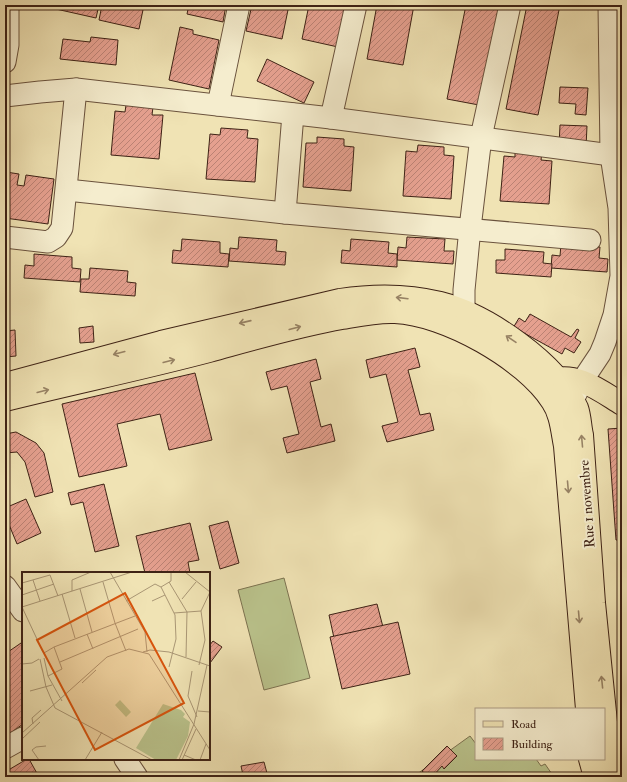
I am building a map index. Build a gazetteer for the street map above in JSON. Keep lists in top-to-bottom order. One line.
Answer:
{"streets":{"main road":["Rue 1 novembre"]},"legend":["Road","Building"]}
